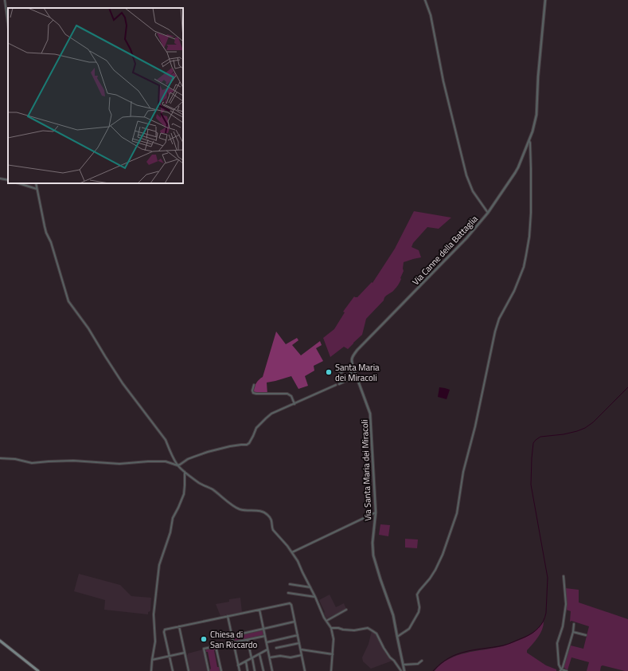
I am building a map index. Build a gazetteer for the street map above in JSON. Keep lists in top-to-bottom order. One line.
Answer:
{"streets":{"street":["Via Canne della Battaglia","Via Santa Maria dei Miracoli"]},"crossings":[["Via Canne della Battaglia","Via Santa Maria dei Miracoli"]],"places":["Santa Maria dei Miracoli","Chiesa di San Riccardo"]}
